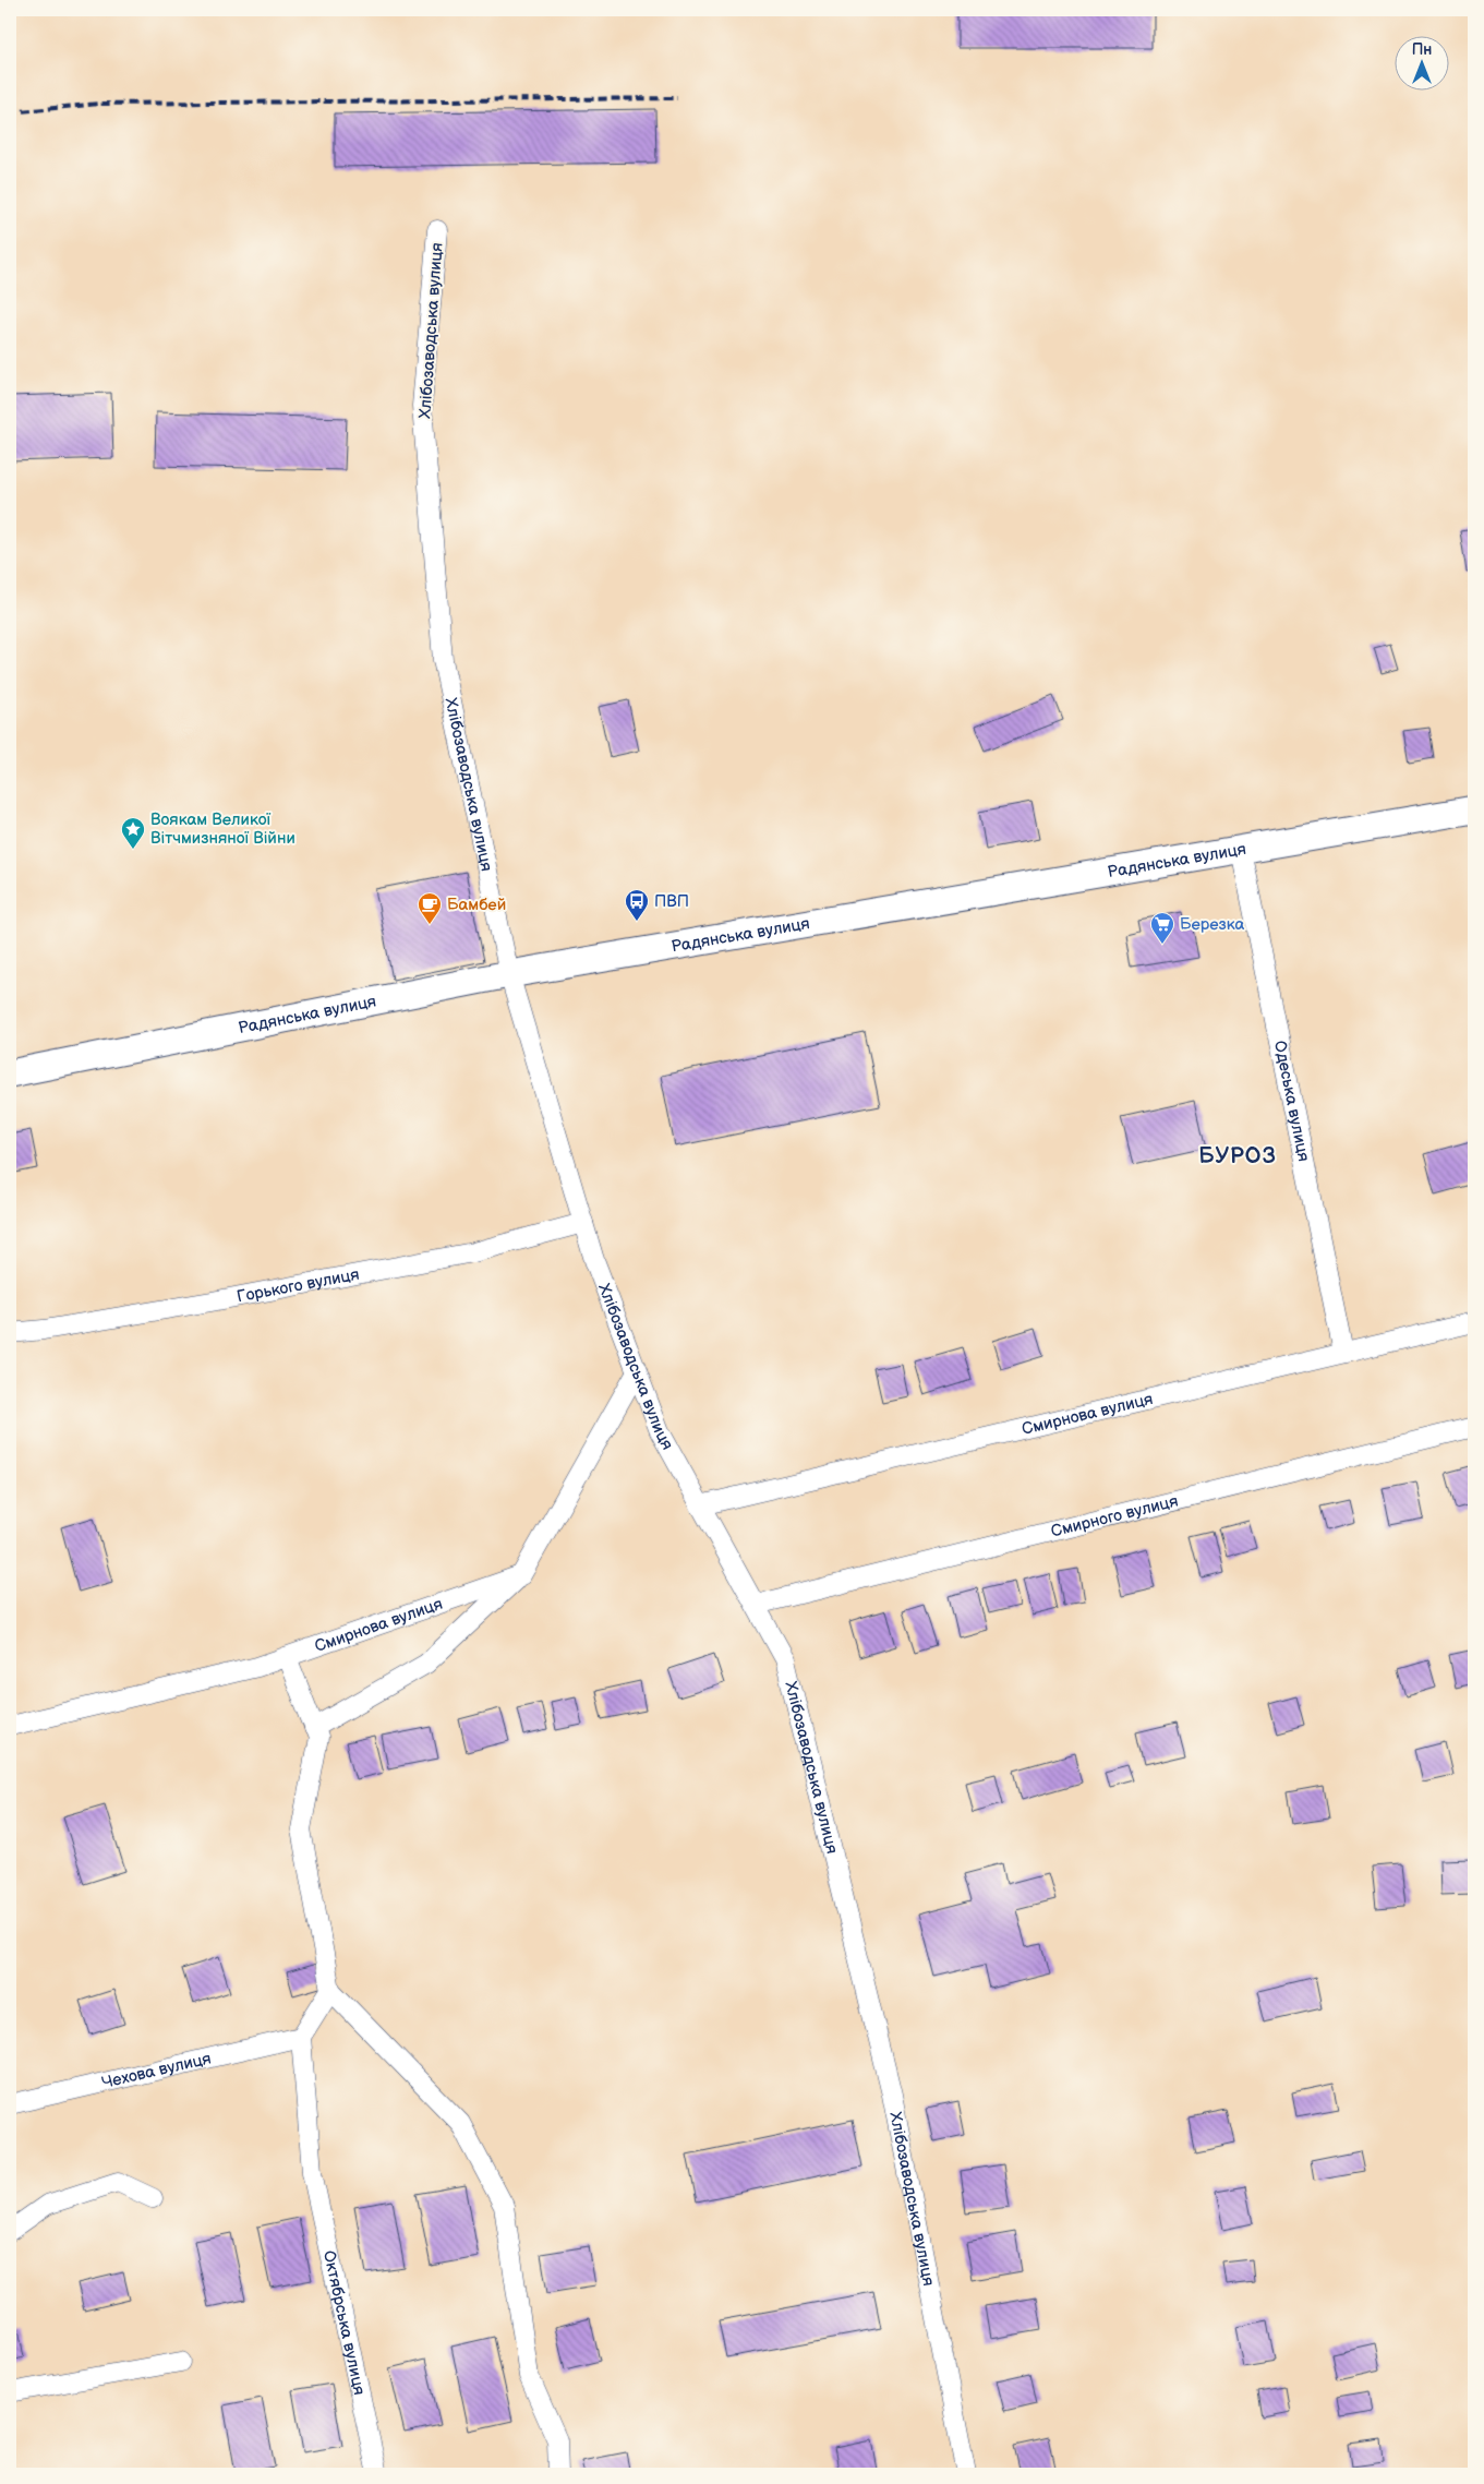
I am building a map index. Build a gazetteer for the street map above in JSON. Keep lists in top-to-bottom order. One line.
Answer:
{"streets":{"street":["Хлібозаводська вулиця","Радянська вулиця","Одеська вулиця","Горького вулиця","Смирнова вулиця","Смирного вулиця","Чехова вулиця","Октябрська вулиця"]},"crossings":[["Хлібозаводська вулиця","Радянська вулиця"],["Хлібозаводська вулиця","Горького вулиця"],["Хлібозаводська вулиця","Смирнова вулиця"],["Хлібозаводська вулиця","Смирного вулиця"],["Радянська вулиця","Одеська вулиця"],["Одеська вулиця","Смирнова вулиця"],["Чехова вулиця","Октябрська вулиця"]],"districts":["БУРОЗ"],"places":{"place":["Воякам Великої Вітчмизняної Війни"],"bus stop":["ПВП"],"cafe":["Бамбей"],"supermarket":["Березка"]},"north":"top"}
